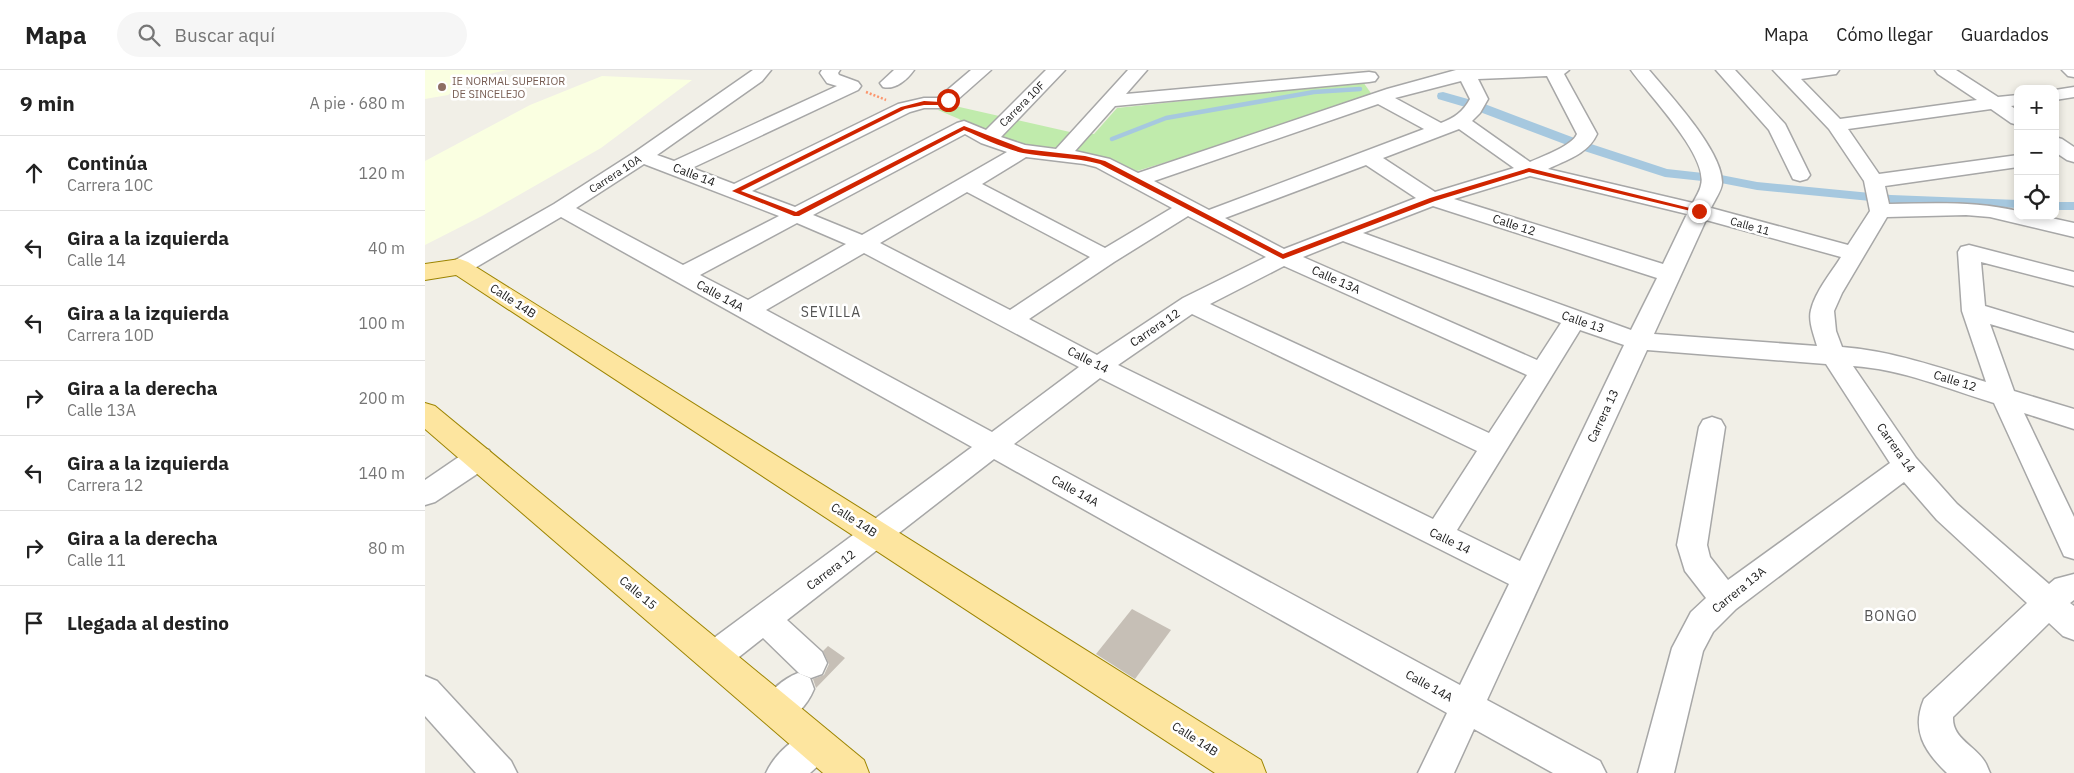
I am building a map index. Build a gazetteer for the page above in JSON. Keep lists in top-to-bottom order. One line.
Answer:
{"streets":{"main road":["Calle 14B","Calle 15"],"street":["Carrera 10F","Carrera 10A","Calle 14","Calle 12","Calle 11","Calle 13A","Calle 14A","Calle 13","Carrera 12","Carrera 13","Carrera 14","Carrera 13A"]},"crossings":[["Carrera 10F","Calle 13A"],["Carrera 10A","Calle 14"],["Carrera 10A","Calle 14A"],["Carrera 10A","Calle 14B"],["Calle 14","Calle 13A"],["Calle 14","Carrera 12"],["Calle 14","Carrera 13"],["Calle 12","Calle 13"],["Calle 12","Carrera 12"],["Calle 12","Carrera 13"],["Calle 12","Carrera 14"],["Calle 11","Carrera 12"],["Calle 11","Carrera 13"],["Calle 11","Carrera 14"],["Calle 13A","Carrera 12"],["Calle 14A","Carrera 12"],["Calle 14A","Carrera 13"],["Calle 14B","Carrera 12"],["Calle 13","Carrera 12"],["Calle 13","Carrera 13"],["Calle 13","Carrera 14"],["Carrera 12","Calle 15"],["Carrera 14","Carrera 13A"]],"districts":["SEVILLA","BONGO"],"places":["IE NORMAL SUPERIOR DE SINCELEJO"],"page":{"header":"Mapa","search":"Buscar aquí","nav":["Mapa","Cómo llegar","Guardados"],"heading":["9 min","A pie · 680 m"],"map_buttons":["+","−"],"list":[["Continúa","Carrera 10C","120 m"],["Gira a la izquierda","Calle 14","40 m"],["Gira a la izquierda","Carrera 10D","100 m"],["Gira a la derecha","Calle 13A","200 m"],["Gira a la izquierda","Carrera 12","140 m"],["Gira a la derecha","Calle 11","80 m"],"Llegada al destino"]}}
